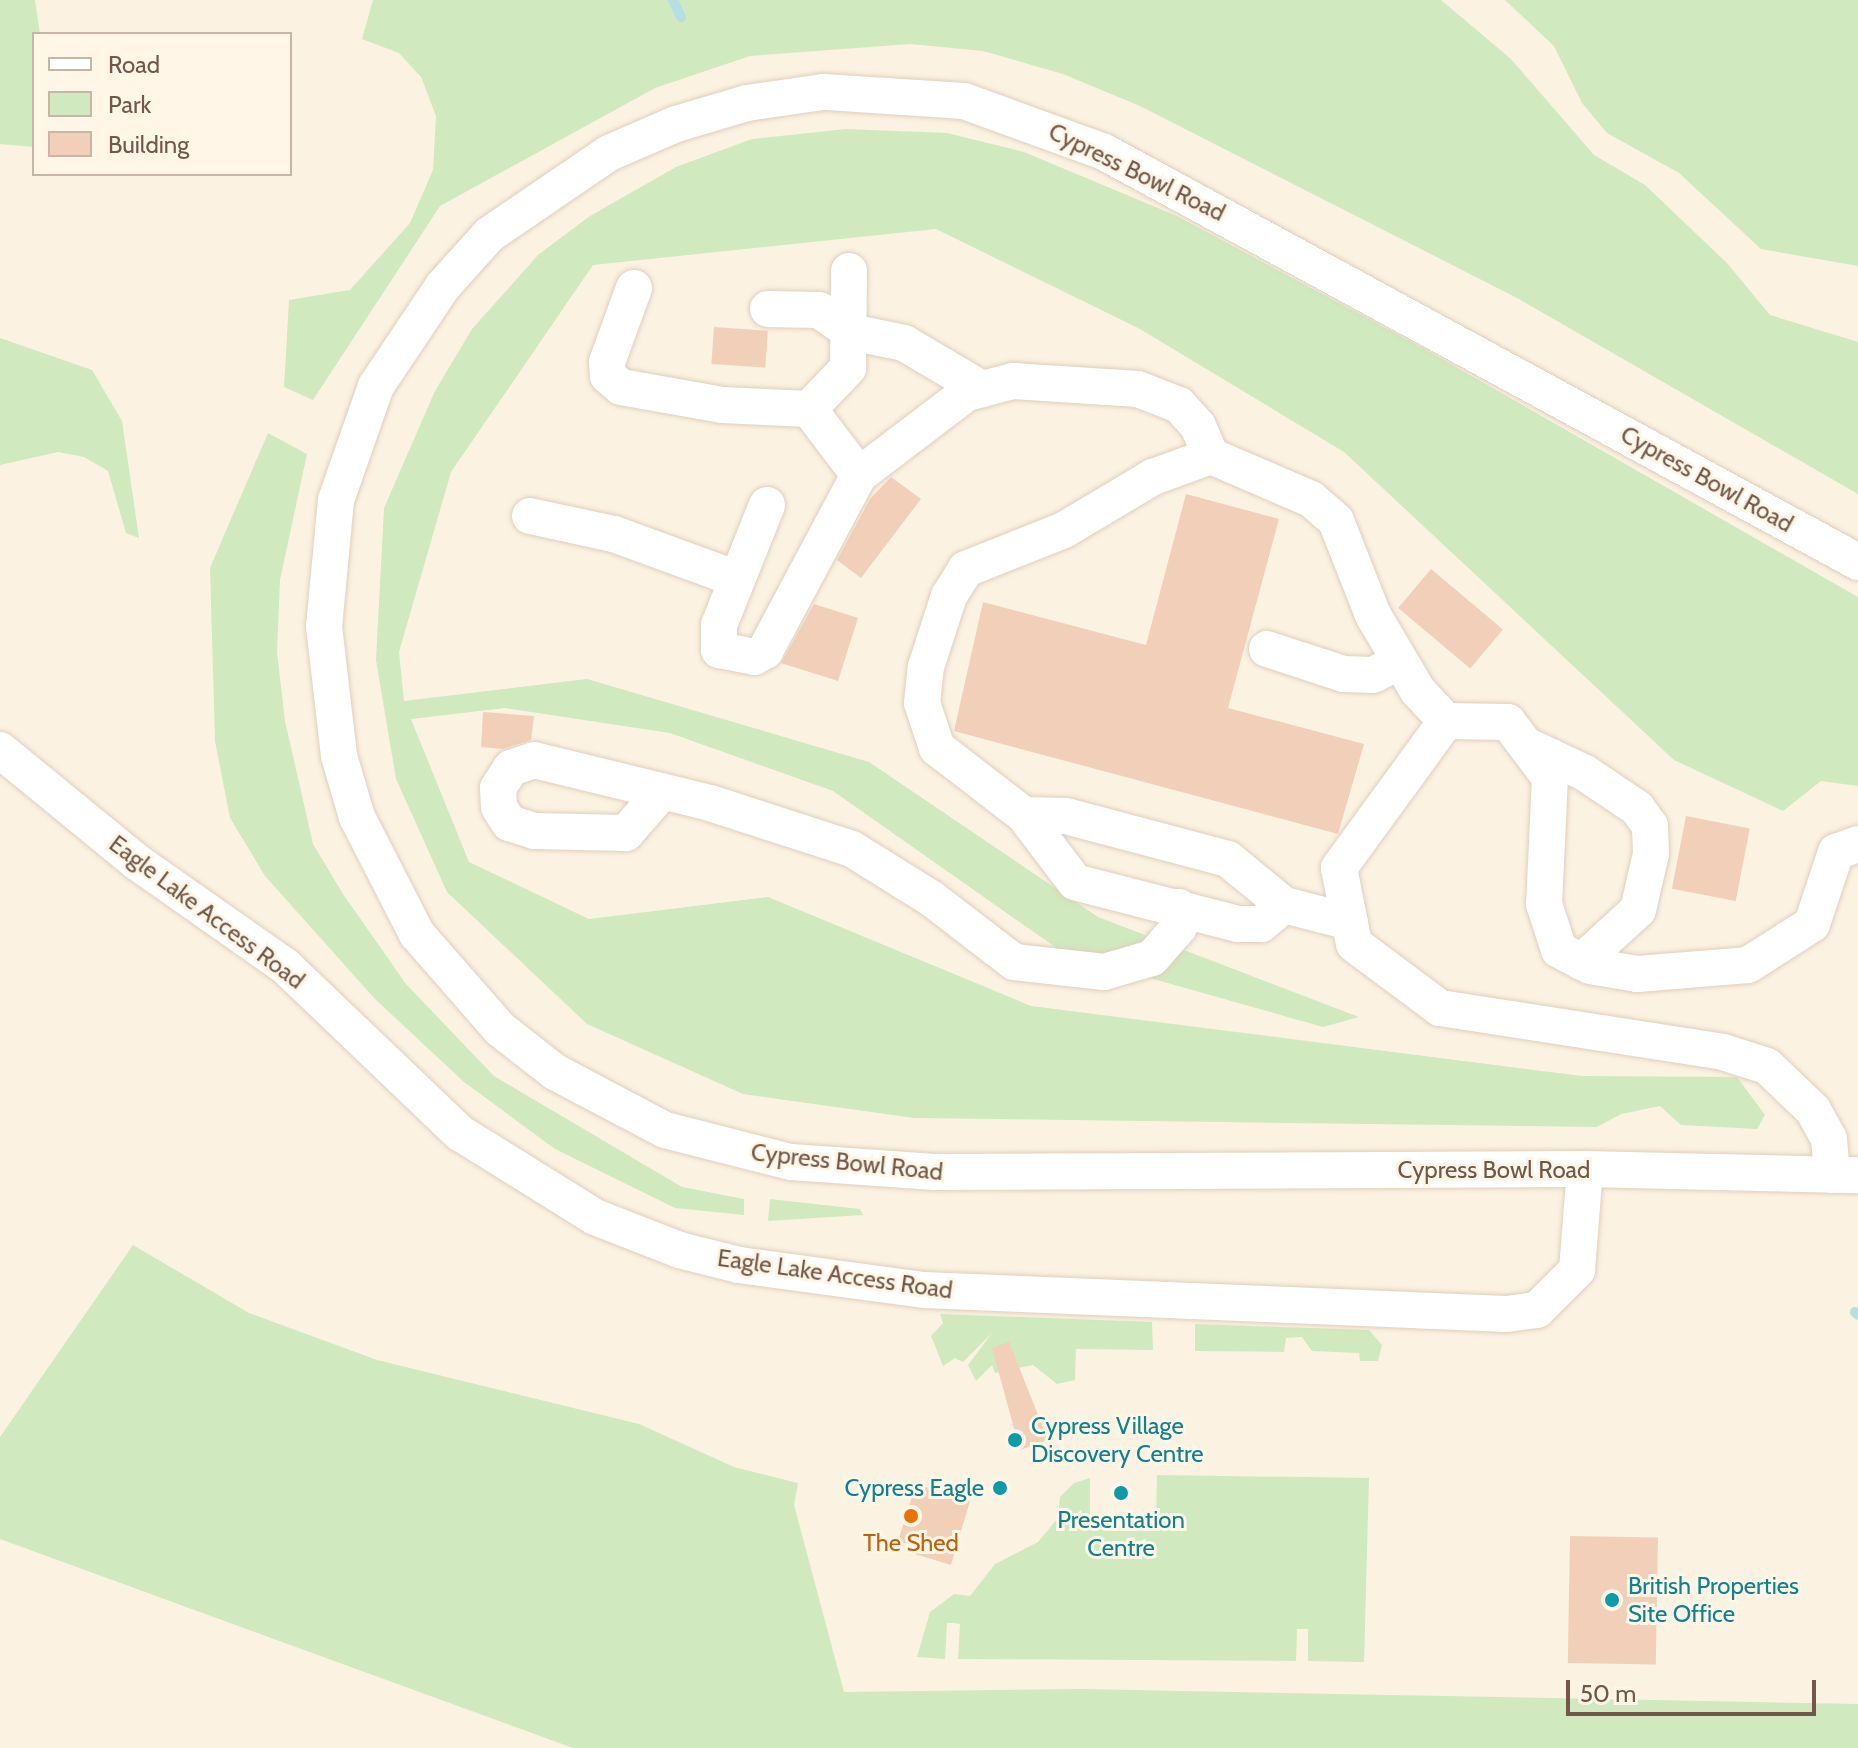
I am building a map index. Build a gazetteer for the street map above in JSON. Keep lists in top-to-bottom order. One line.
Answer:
{"streets":{"street":["Cypress Bowl Road","Eagle Lake Access Road"]},"crossings":[["Cypress Bowl Road","Eagle Lake Access Road"]],"places":["Cypress Village Discovery Centre","Cypress Eagle","Presentation Centre","The Shed","British Properties Site Office"],"legend":["Road","Park","Building"],"scale_bar":"50 m"}
